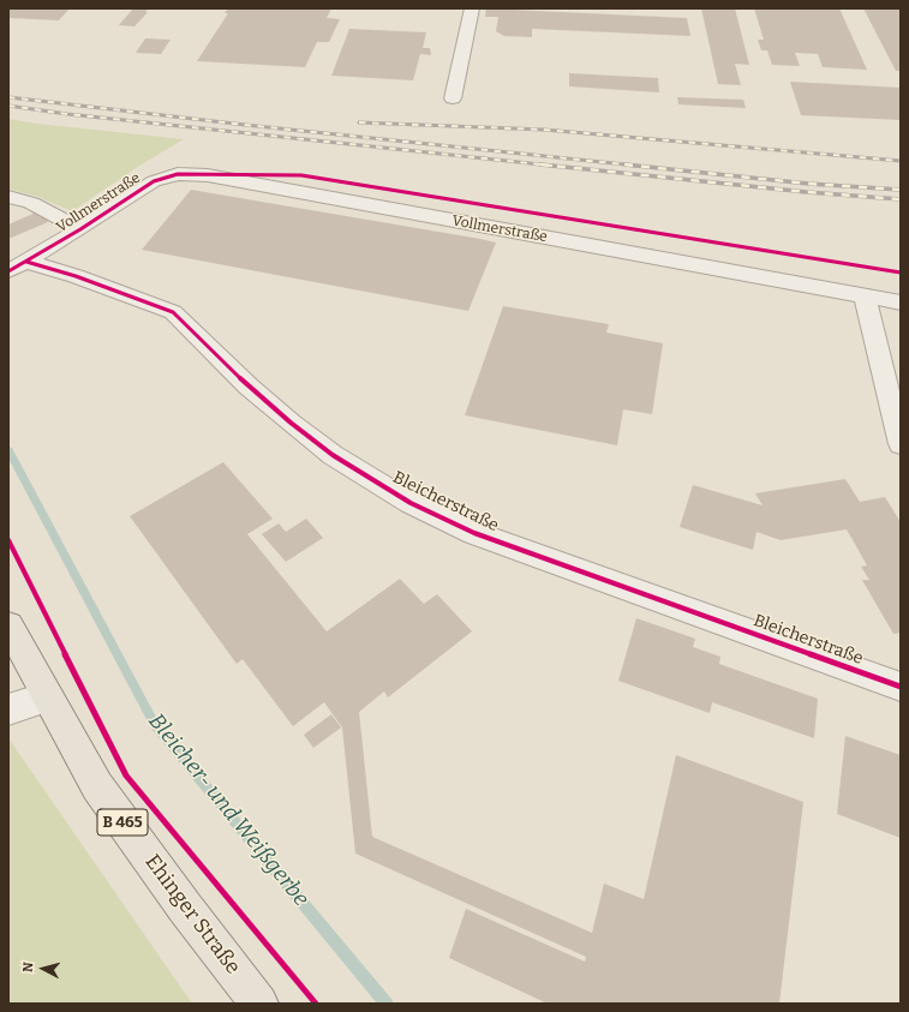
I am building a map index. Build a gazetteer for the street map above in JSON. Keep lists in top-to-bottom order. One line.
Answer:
{"streets":{"main road":["B 465","Ehinger Straße"],"street":["Vollmerstraße","Bleicherstraße"]},"crossings":[["Vollmerstraße","Bleicherstraße"]],"water":["Bleicher- und Weißgerbe"],"north":"left"}
